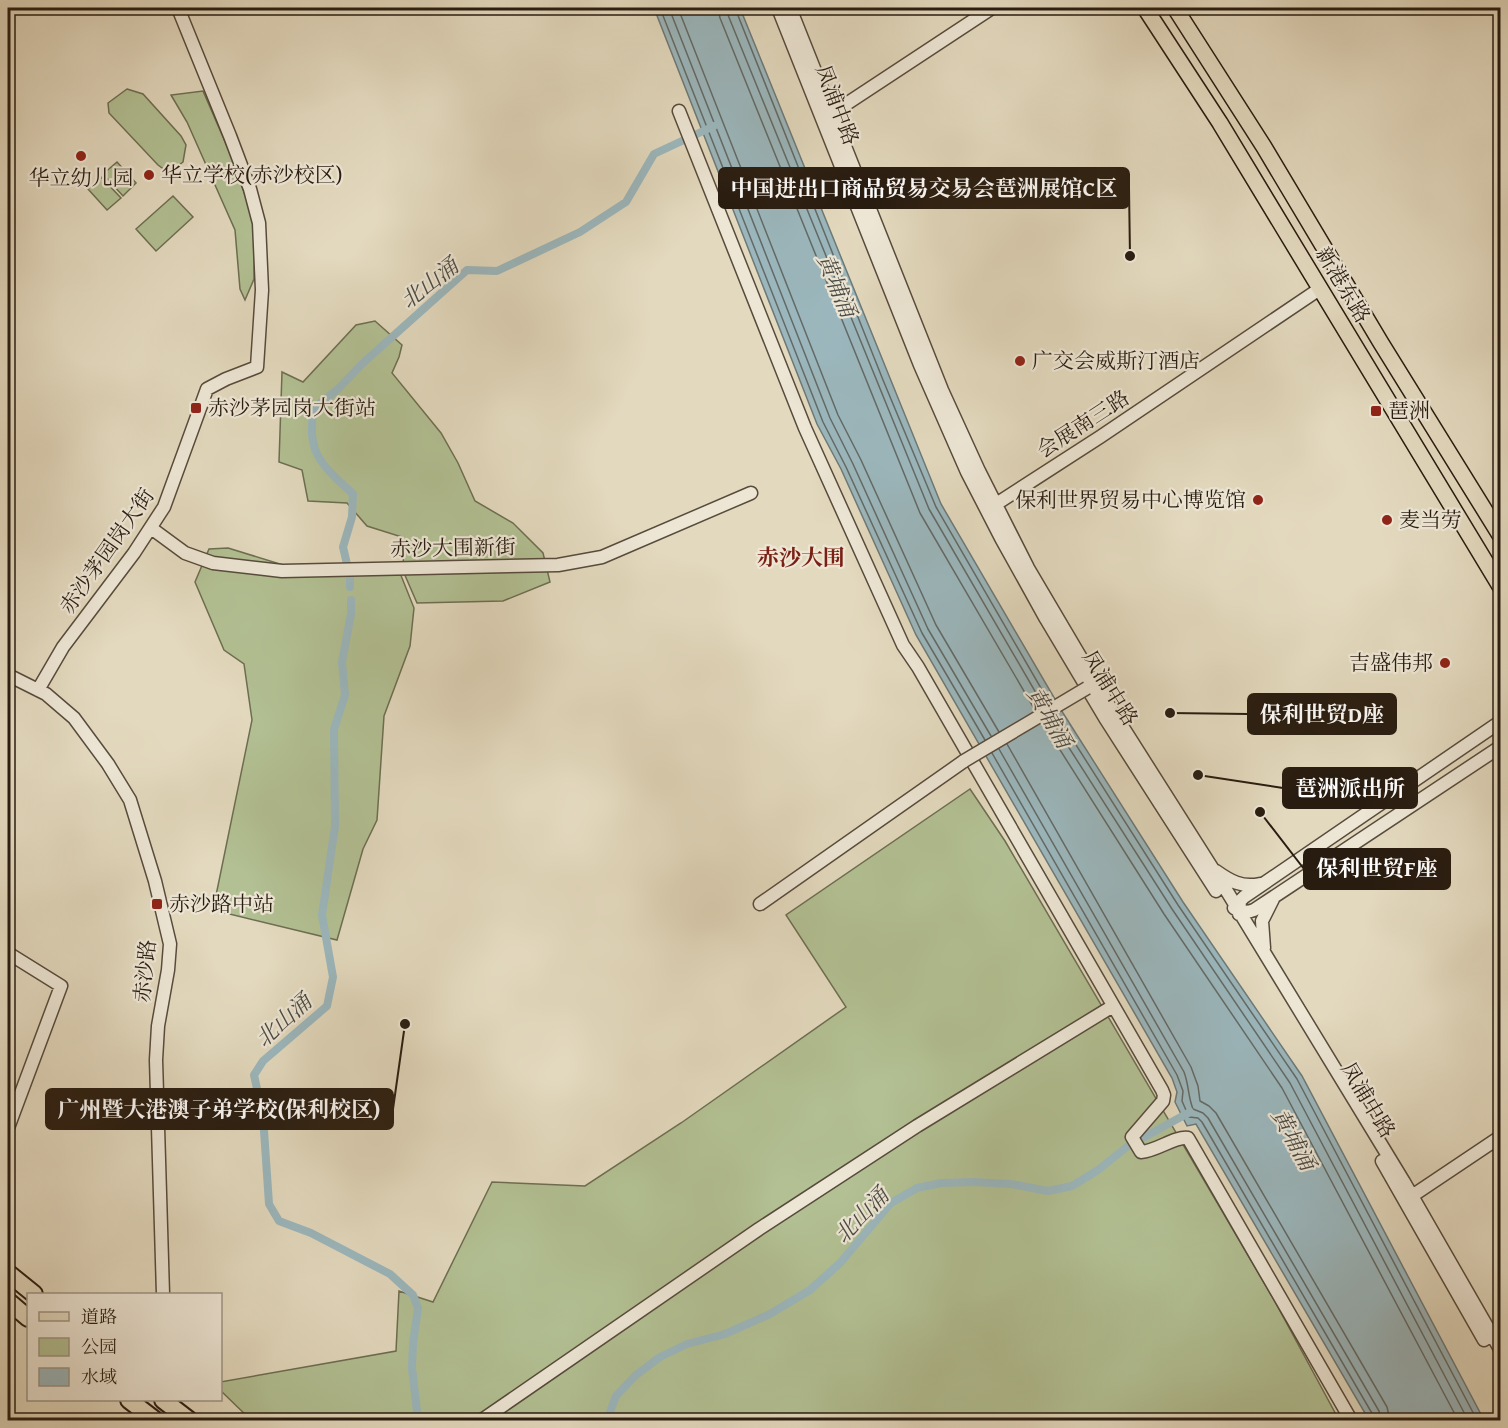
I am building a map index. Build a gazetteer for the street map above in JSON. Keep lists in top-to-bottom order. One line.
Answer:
{"streets":{"main road":["新港东路"],"street":["凤浦中路","会展南三路","赤沙大围新街","赤沙茅园岗大街","赤沙路"]},"crossings":[["凤浦中路","会展南三路"],["新港东路","会展南三路"],["赤沙大围新街","赤沙茅园岗大街"],["赤沙茅园岗大街","赤沙路"]],"districts":["赤沙大围"],"water":["北山涌","黄埔涌"],"places":{"other":["华立幼儿园","华立学校(赤沙校区)","中国进出口商品贸易交易会琶洲展馆C区","广交会威斯汀酒店","保利世界贸易中心博览馆","麦当劳","吉盛伟邦","保利世贸D座","琶洲派出所","保利世贸F座","广州暨大港澳子弟学校(保利校区)"],"transit":["赤沙茅园岗大街站","琶洲","赤沙路中站"]},"legend":["道路","公园","水域"]}
